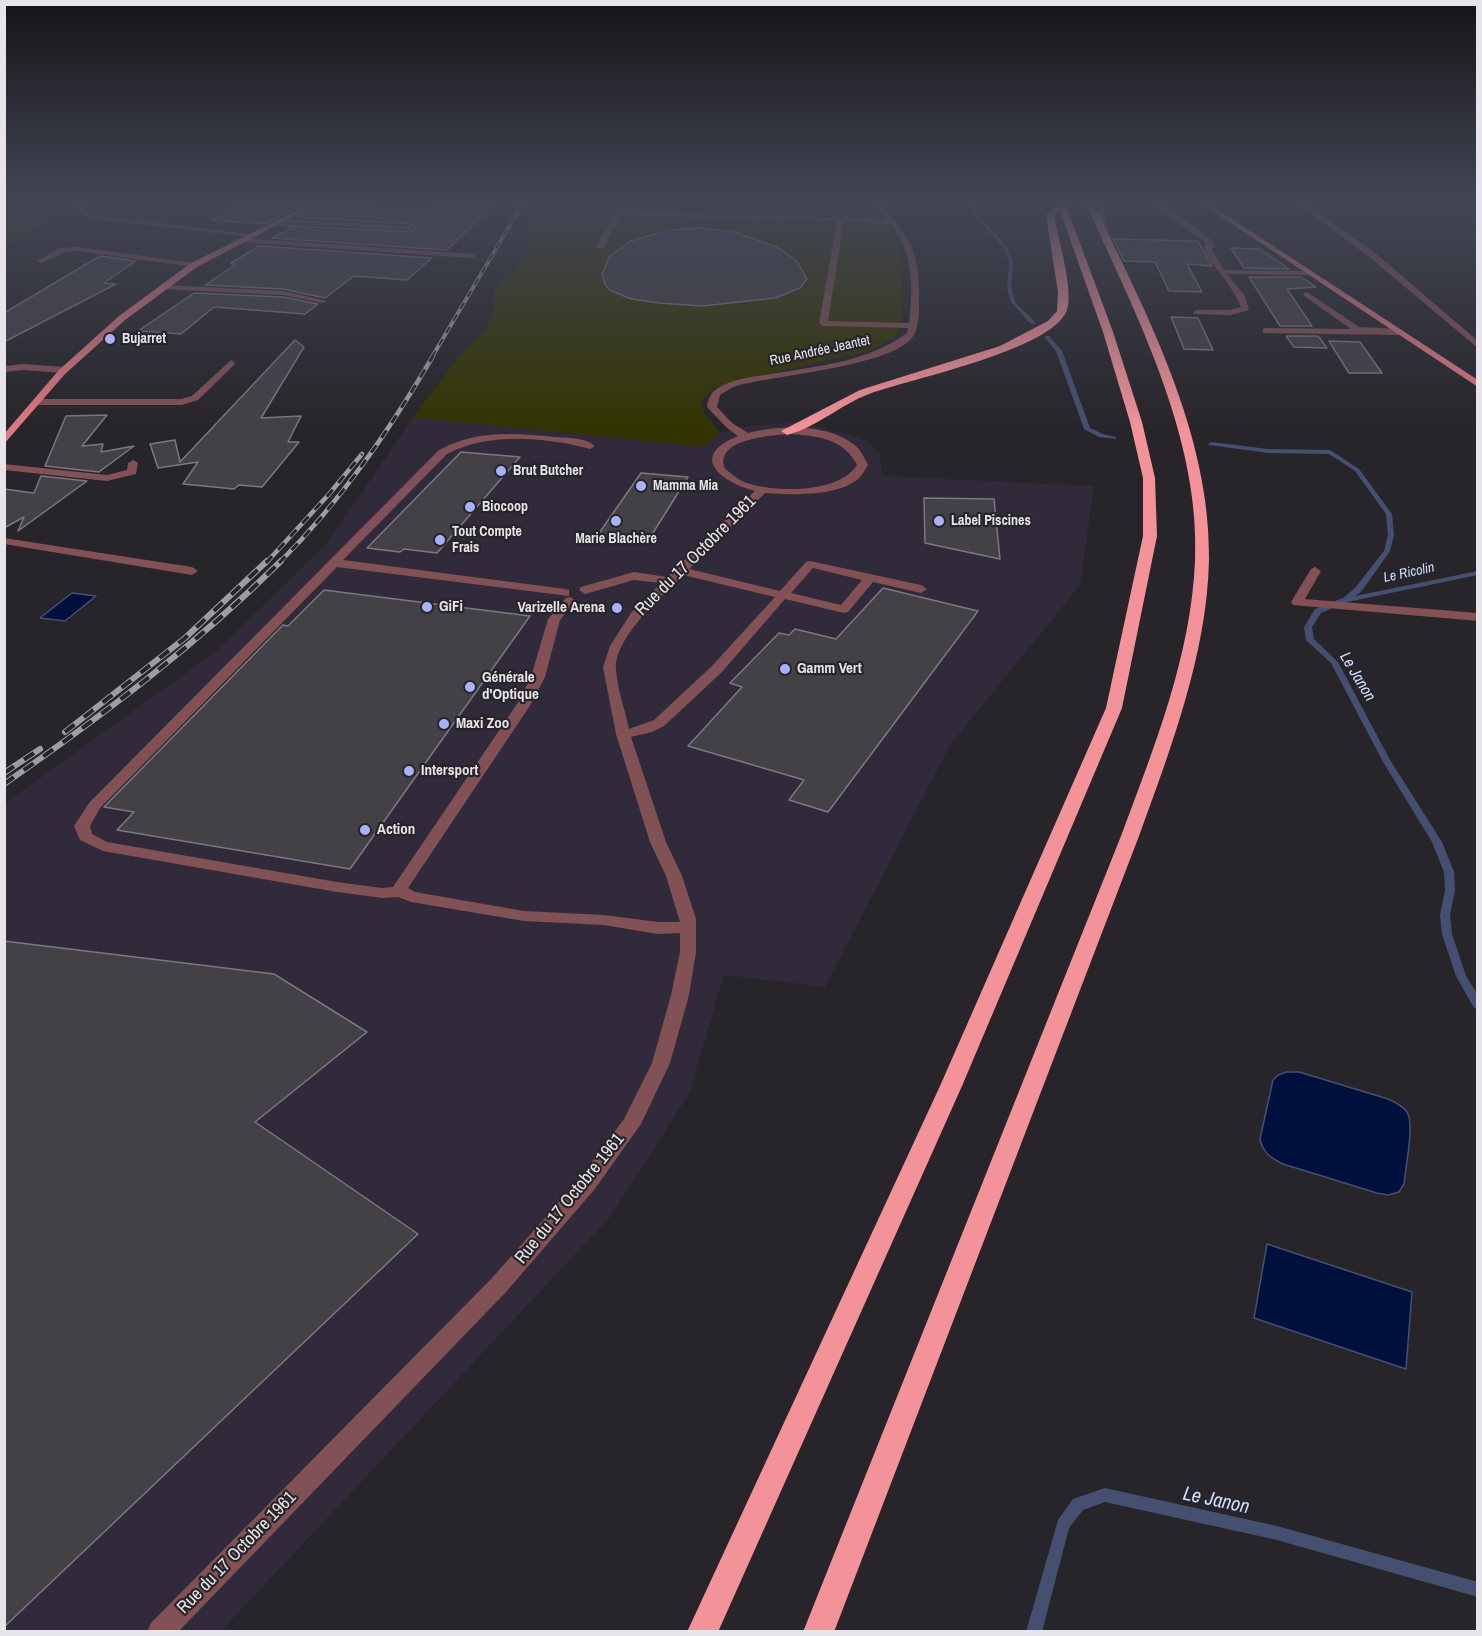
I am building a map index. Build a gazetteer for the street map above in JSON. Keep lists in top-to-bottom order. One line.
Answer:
{"streets":{"street":["Rue Andrée Jeantet","Rue du 17 Octobre 1961"]},"water":["Le Ricolin","Le Janon"],"places":["Bujarret","Brut Butcher","Mamma Mia","Biocoop","Marie Blachère","Label Piscines","Tout Compte Frais","GiFi","Varizelle Arena","Gamm Vert","Générale d'Optique","Maxi Zoo","Intersport","Action"]}
